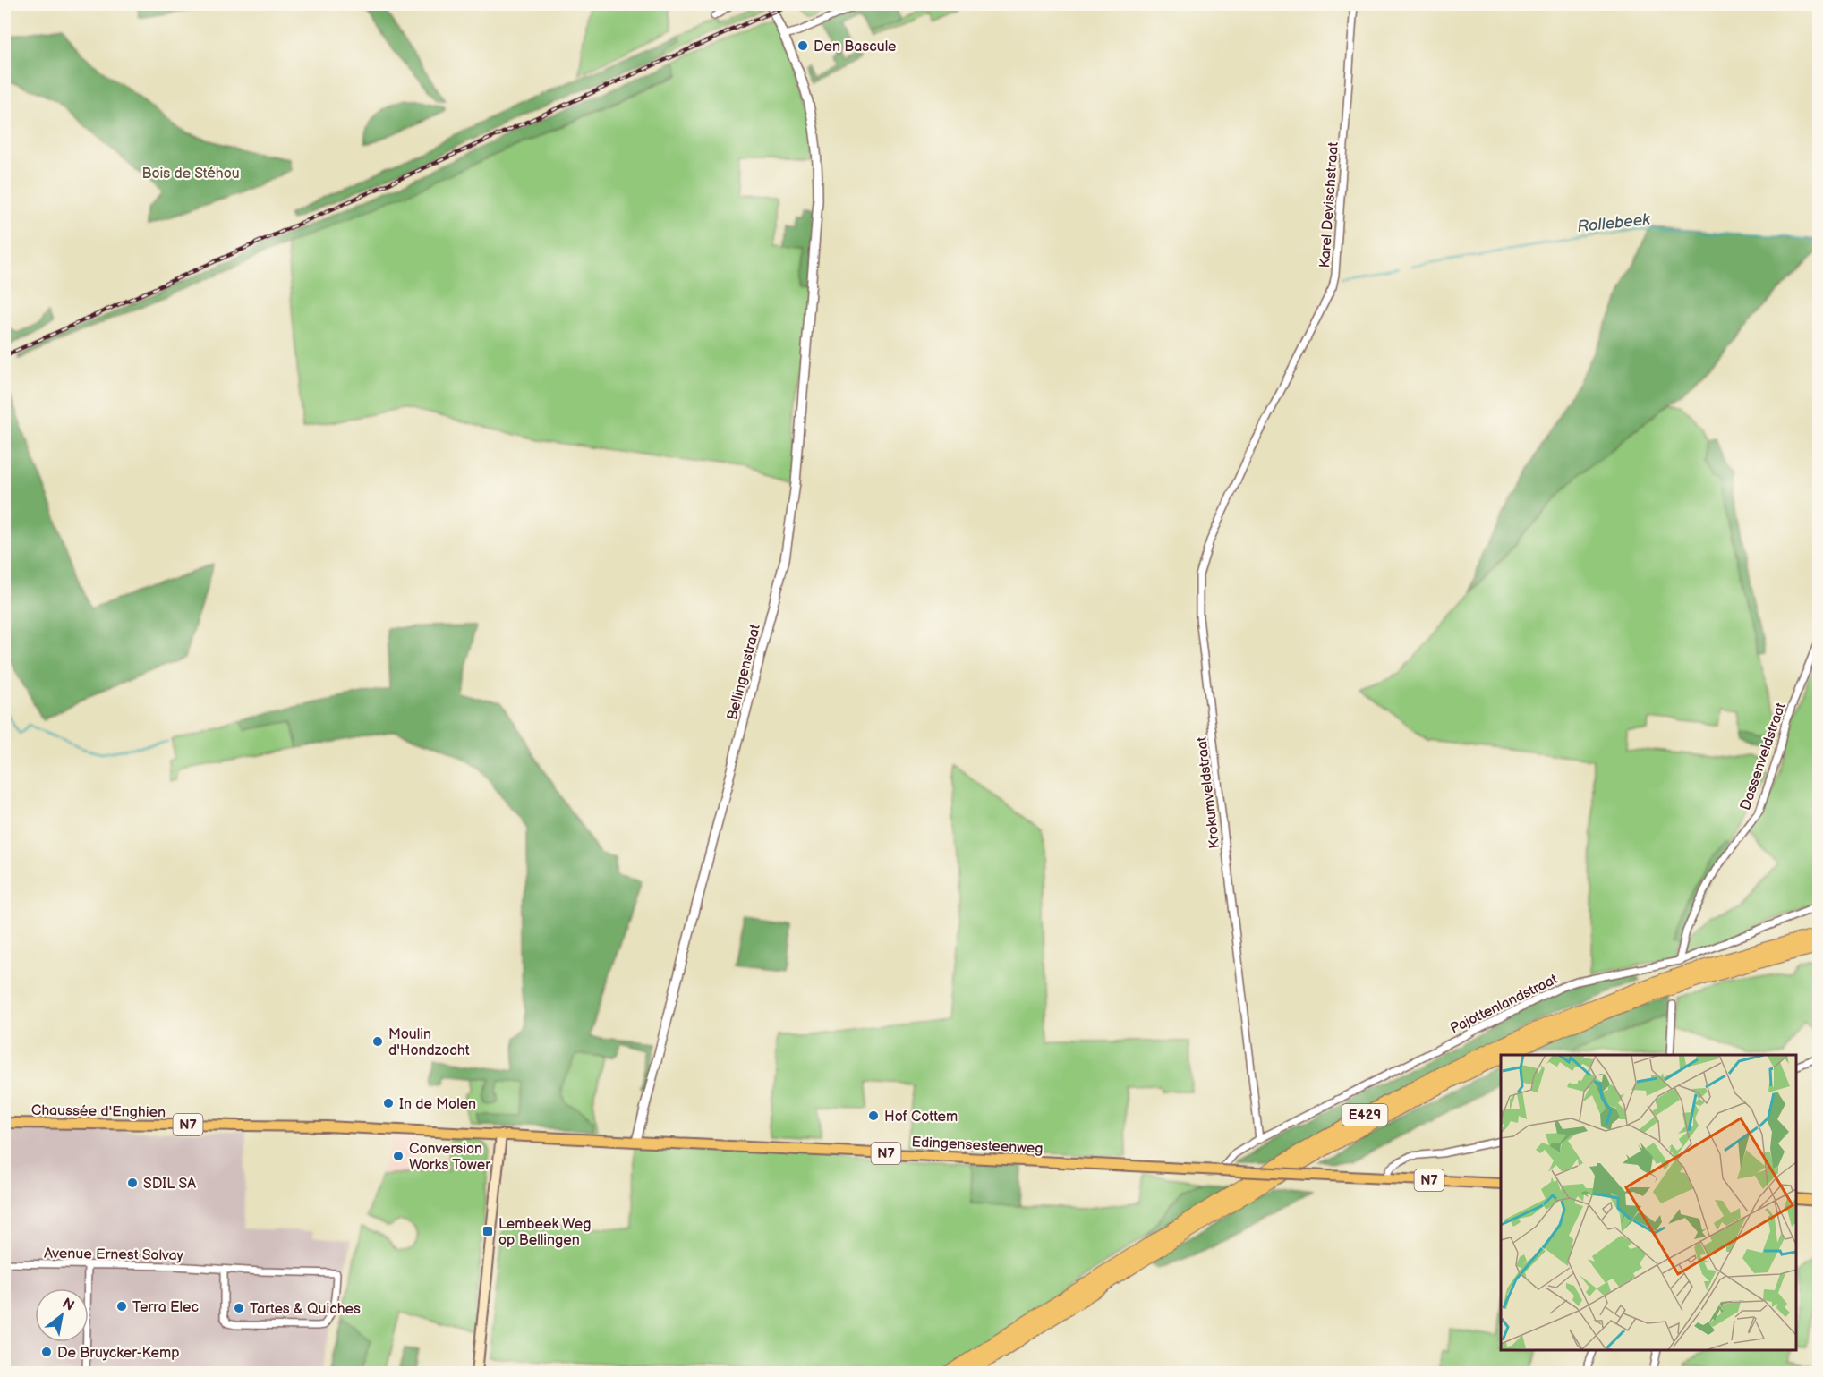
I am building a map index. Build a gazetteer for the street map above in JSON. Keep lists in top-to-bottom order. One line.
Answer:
{"streets":{"highway":["E429"],"main road":["Chaussée d'Enghien","N7","Edingensesteenweg"],"street":["Karel Devischstraat","Bellingenstraat","Dassenveldstraat","Krokumveldstraat","Pajottenlandstraat","Avenue Ernest Solvay"]},"crossings":[["Karel Devischstraat","Krokumveldstraat"],["Bellingenstraat","Edingensesteenweg"],["Dassenveldstraat","Pajottenlandstraat"],["Krokumveldstraat","Pajottenlandstraat"],["Pajottenlandstraat","Edingensesteenweg"],["Chaussée d'Enghien","Edingensesteenweg"]],"water":["Rollebeek"],"parks":["Bois de Stéhou"],"places":{"other":["Den Bascule","Moulin d'Hondzocht","In de Molen","Hof Cottem","Conversion Works Tower","SDIL SA","Terra Elec","Tartes & Quiches","De Bruycker-Kemp"],"transit":["Lembeek Weg op Bellingen"]},"north":"top right"}
